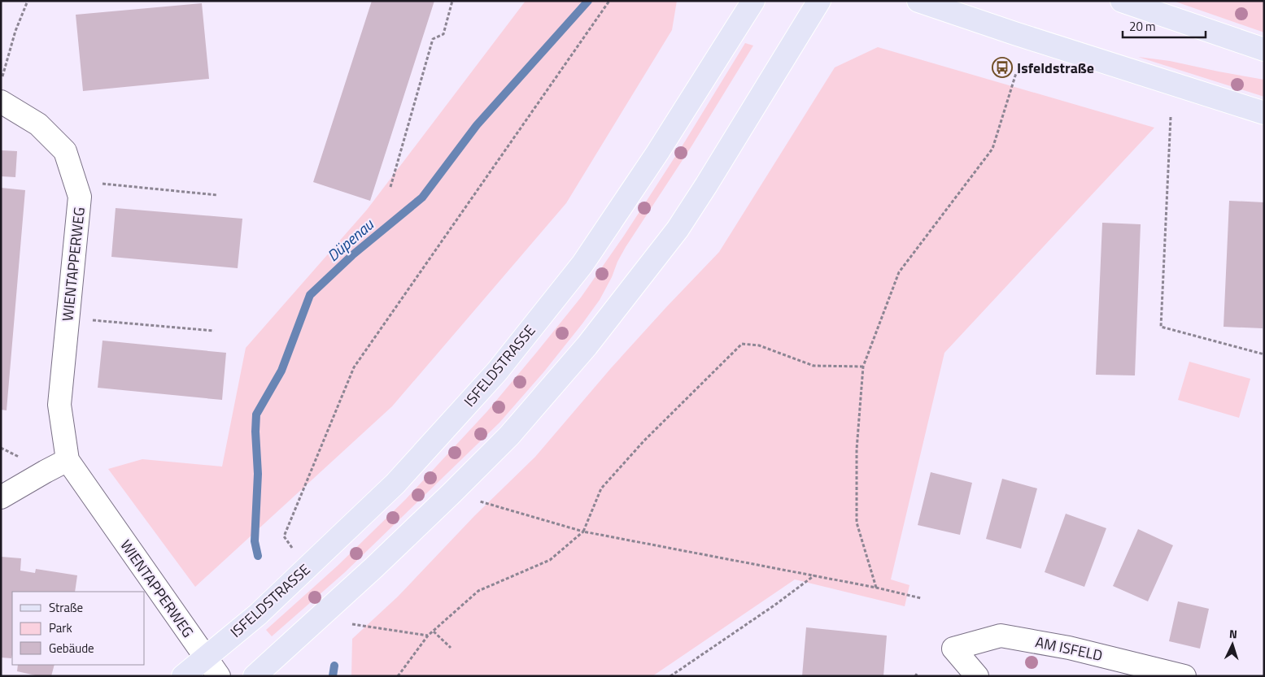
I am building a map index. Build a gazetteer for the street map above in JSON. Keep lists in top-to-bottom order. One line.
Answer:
{"streets":{"main road":["ISFELDSTRASSE"],"street":["WIENTAPPERWEG","AM ISFELD"]},"crossings":[["WIENTAPPERWEG","ISFELDSTRASSE"]],"water":["Düpenau"],"places":{"bus stop":["Isfeldstraße"]},"legend":["Straße","Park","Gebäude"],"scale_bar":"20 m","north":"top"}
